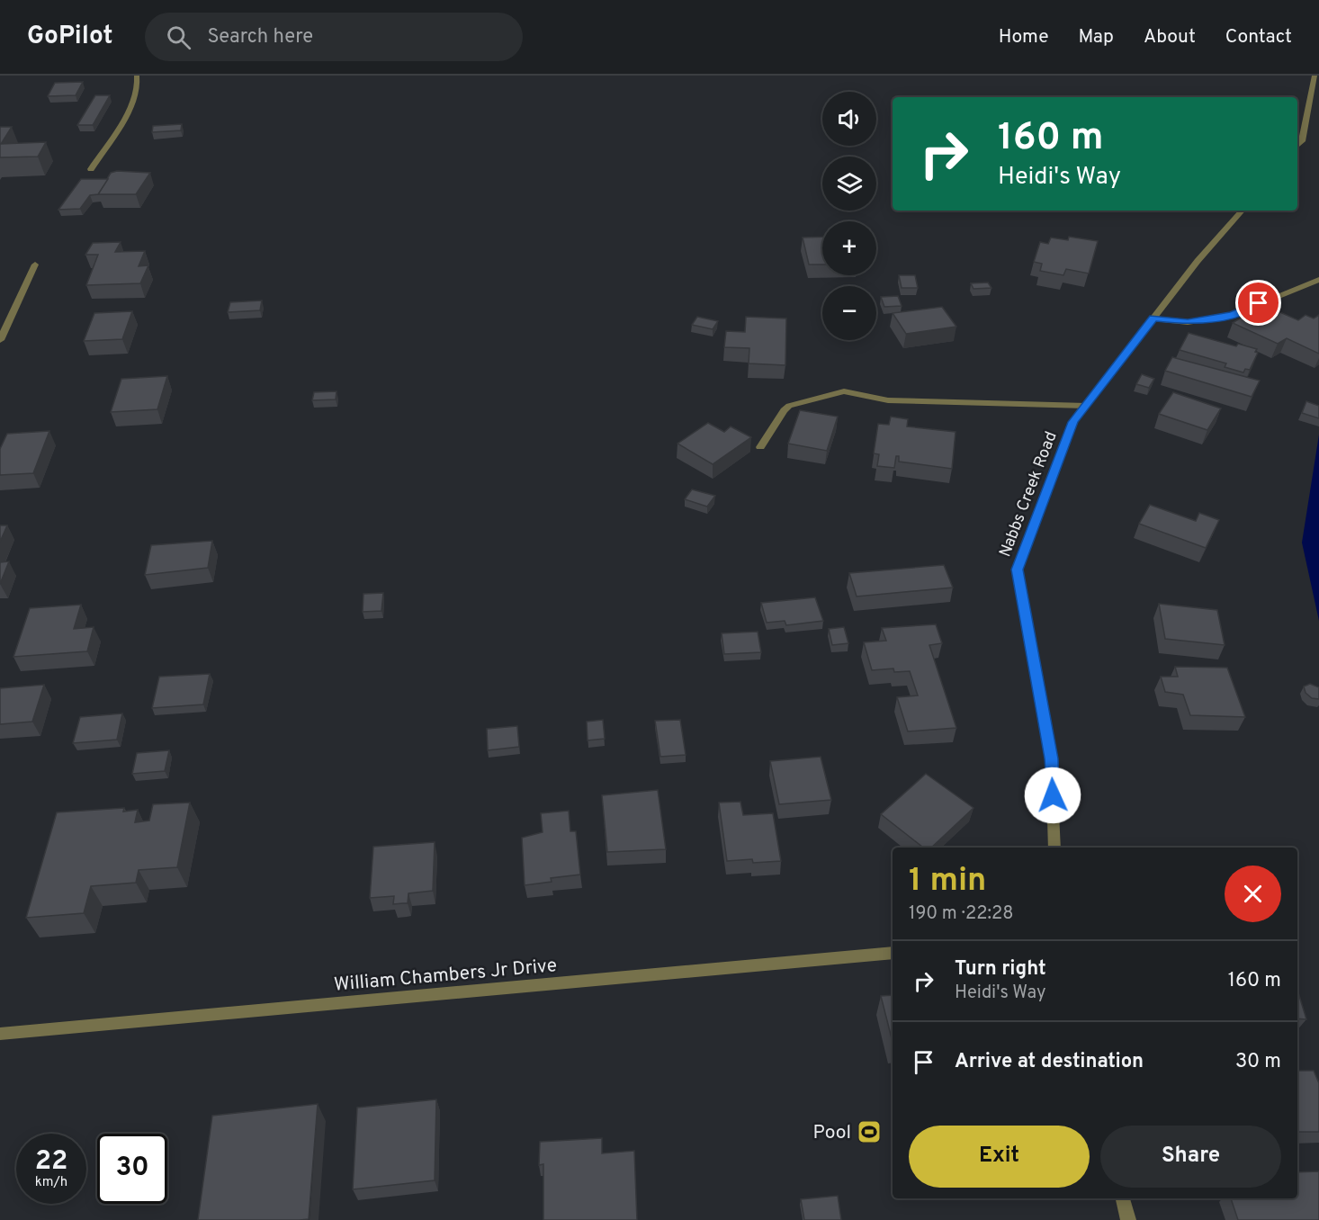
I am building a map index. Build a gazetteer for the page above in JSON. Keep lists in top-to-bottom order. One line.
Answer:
{"streets":{"street":["Nabbs Creek Road","William Chambers Jr Drive"]},"places":{"sports":["Pool"]},"page":{"header":"GoPilot","search":"Search here","nav":["Home","Map","About","Contact"],"map_buttons":["+","−"],"turn":["160 m","Heidi's Way"],"heading":["1 min","190 m · 22:28"],"list":[{"name":"Turn right","note":"Heidi's Way","value":"160 m"},{"name":"Arrive at destination","value":"30 m"}],"buttons":["Exit","Share"],"speed":"22 km/h","limit":"30"}}
